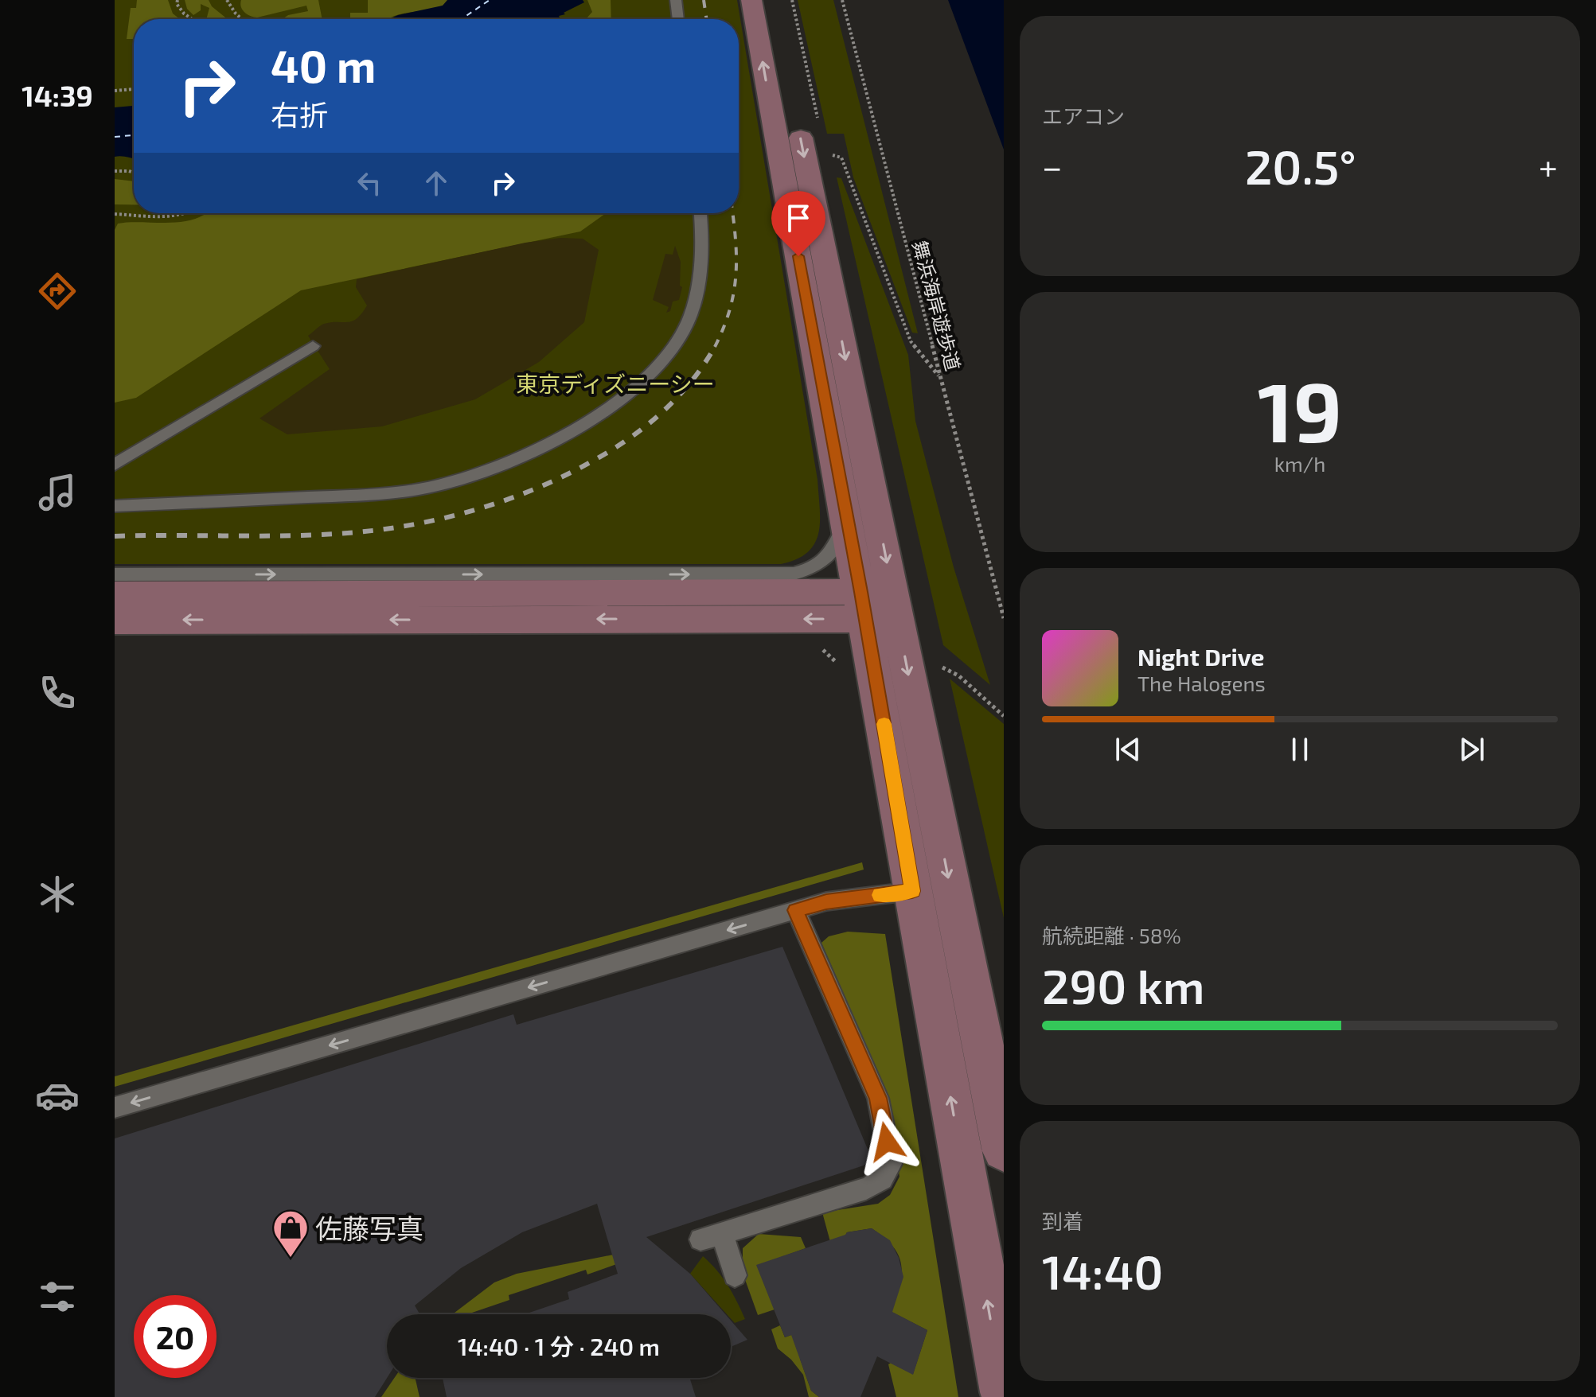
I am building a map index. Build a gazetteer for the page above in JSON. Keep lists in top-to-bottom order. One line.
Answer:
{"streets":{"path":["舞浜海岸遊歩道"]},"parks":["東京ディズニーシー"],"places":{"shop":["佐藤写真"]},"page":{"tabs":"14:39","tile":["エアコン",["19","km/h"],["航続距離 · 58%","290 km"],["到着","14:40"]],"turn":["40 m","右折"],"heat":["−","20.5°","+"],"song":["Night Drive","The Halogens"],"limit":"20","trip":"14:40 · 1 分 · 240 m"}}
